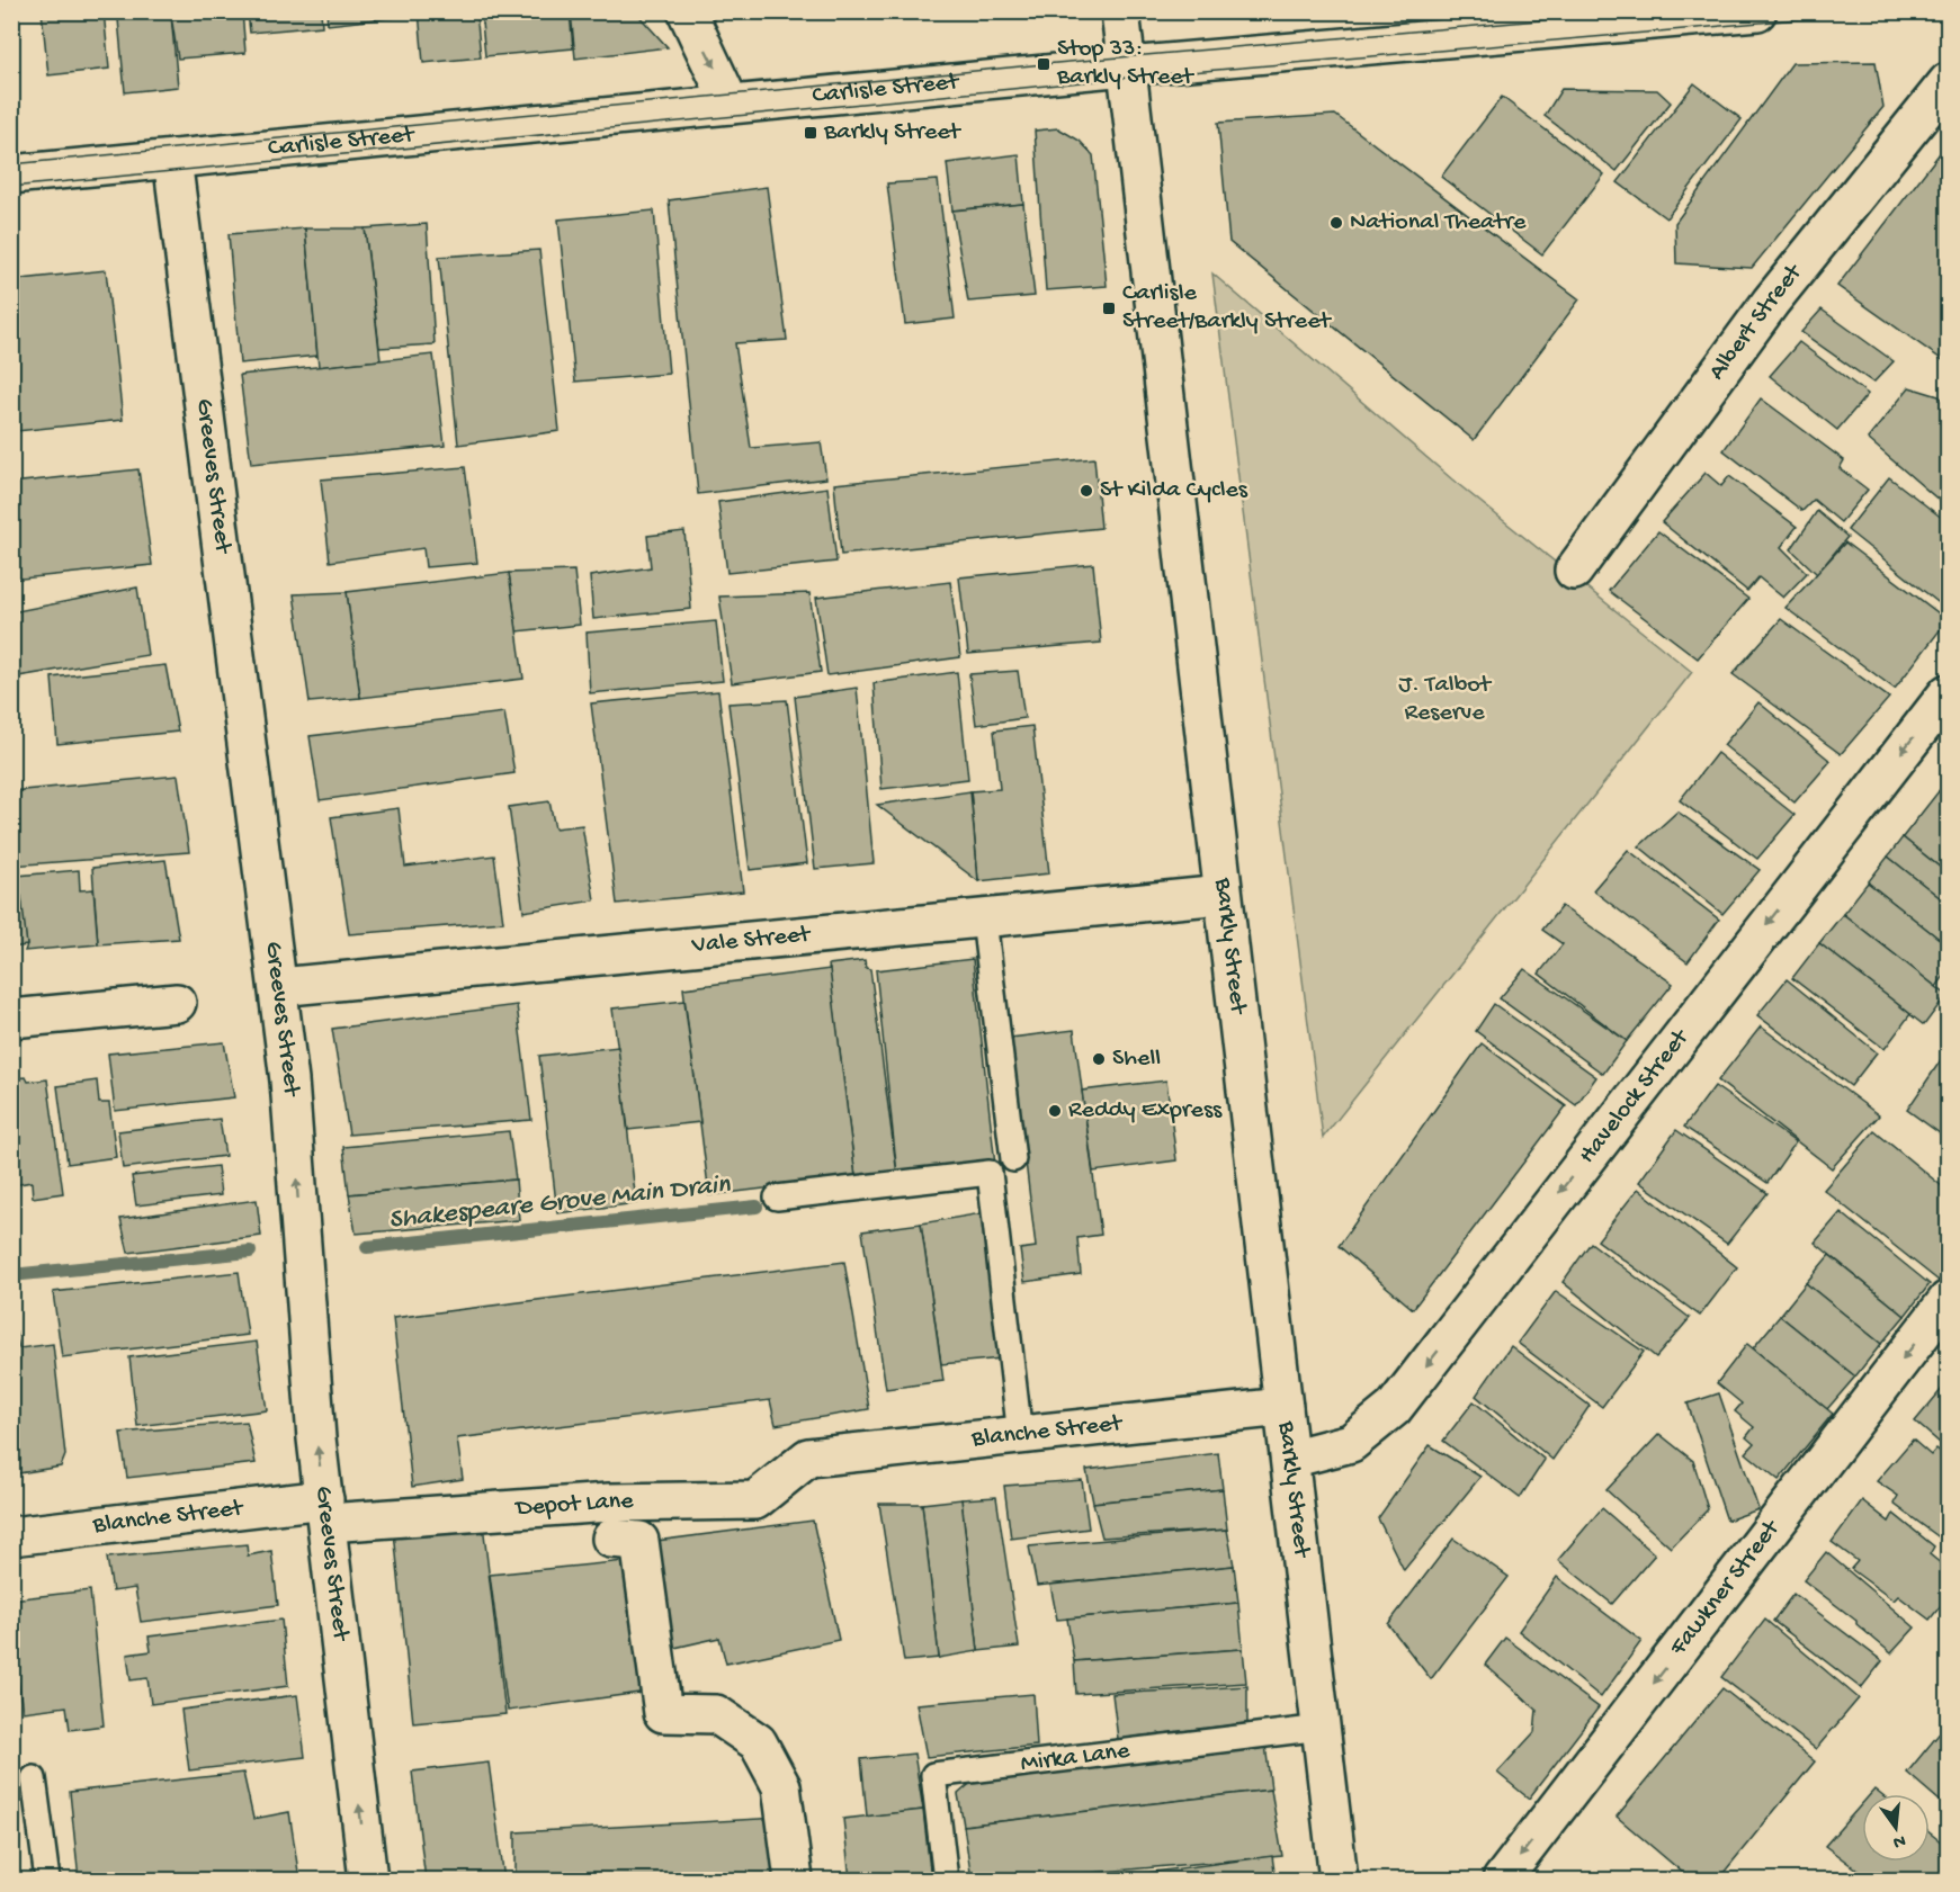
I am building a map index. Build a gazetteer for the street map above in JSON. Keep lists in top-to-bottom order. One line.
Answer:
{"streets":{"street":["Carlisle Street","Albert Street","Greeves Street","Vale Street","Barkly Street","Havelock Street","Blanche Street","Depot Lane","Fawkner Street"],"lane":["Mirka Lane"]},"crossings":[["Carlisle Street","Greeves Street"],["Carlisle Street","Barkly Street"],["Greeves Street","Vale Street"],["Greeves Street","Blanche Street"],["Greeves Street","Depot Lane"],["Vale Street","Barkly Street"],["Barkly Street","Havelock Street"],["Barkly Street","Blanche Street"],["Barkly Street","Mirka Lane"],["Blanche Street","Depot Lane"]],"one_way":["Greeves Street","Havelock Street","Fawkner Street"],"water":["Shakespeare Grove Main Drain"],"parks":["J. Talbot Reserve"],"places":{"transit":["Stop 33: Barkly Street","Barkly Street","Carlisle Street/Barkly Street"],"other":["National Theatre","St Kilda Cycles","Shell","Reddy Express"]},"north":"bottom"}
